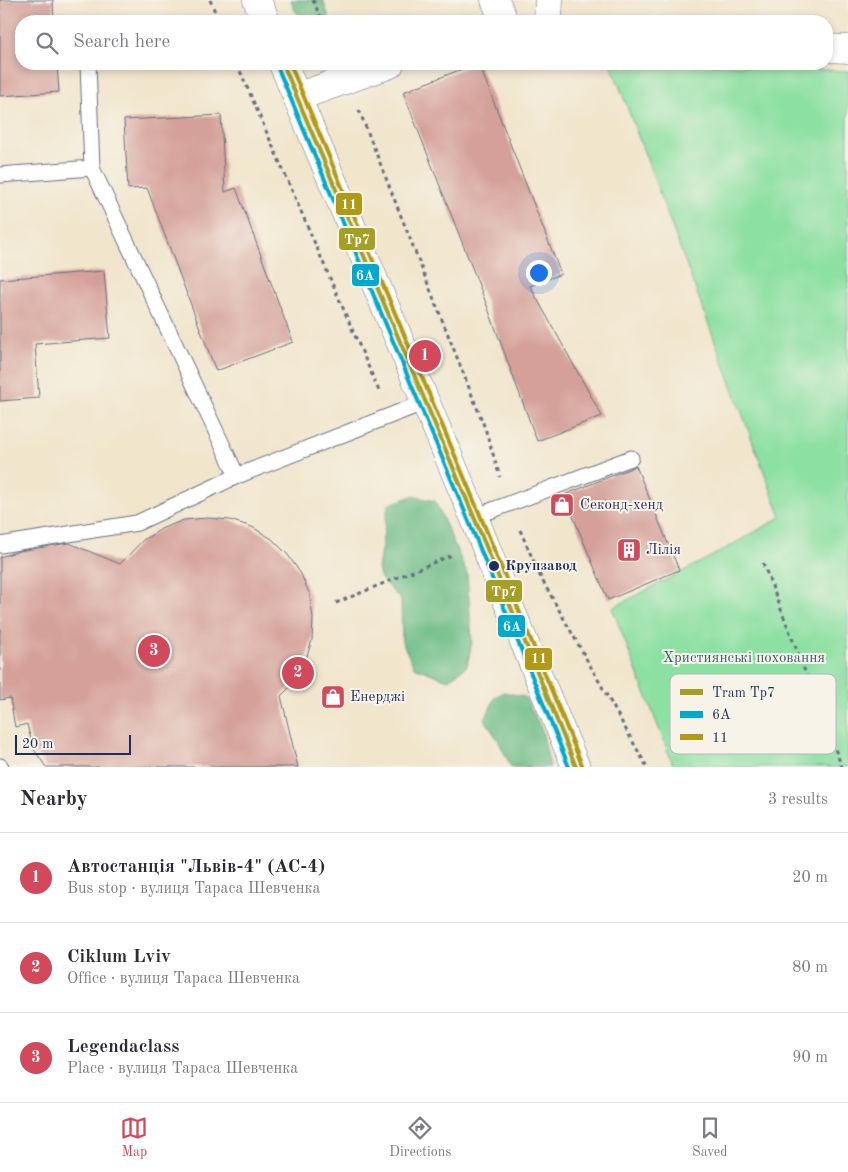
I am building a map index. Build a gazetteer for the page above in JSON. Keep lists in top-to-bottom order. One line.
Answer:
{"parks":["Християнські поховання"],"places":{"shop":["Секонд-хенд","Енерджі"],"building":["Лілія"],"other":["Крупзавод"]},"lines":["tram line Тр7","transit line 6А","transit line 11"],"legend":["Tram Тр7","6А","11"],"scale_bar":"20 m","page":{"search":"Search here","pins":["1","3","2"],"scale":"20 m","heading":["Nearby","3 results"],"list":[{"mark":"1","name":"Автостанція \"Львів-4\" (АС-4)","note":"Bus stop · вулиця Тараса Шевченка","value":"20 m"},{"mark":"2","name":"Ciklum Lviv","note":"Office · вулиця Тараса Шевченка","value":"80 m"},{"mark":"3","name":"Legendaclass","note":"Place · вулиця Тараса Шевченка","value":"90 m"}],"nav":["Map","Directions","Saved"]}}
